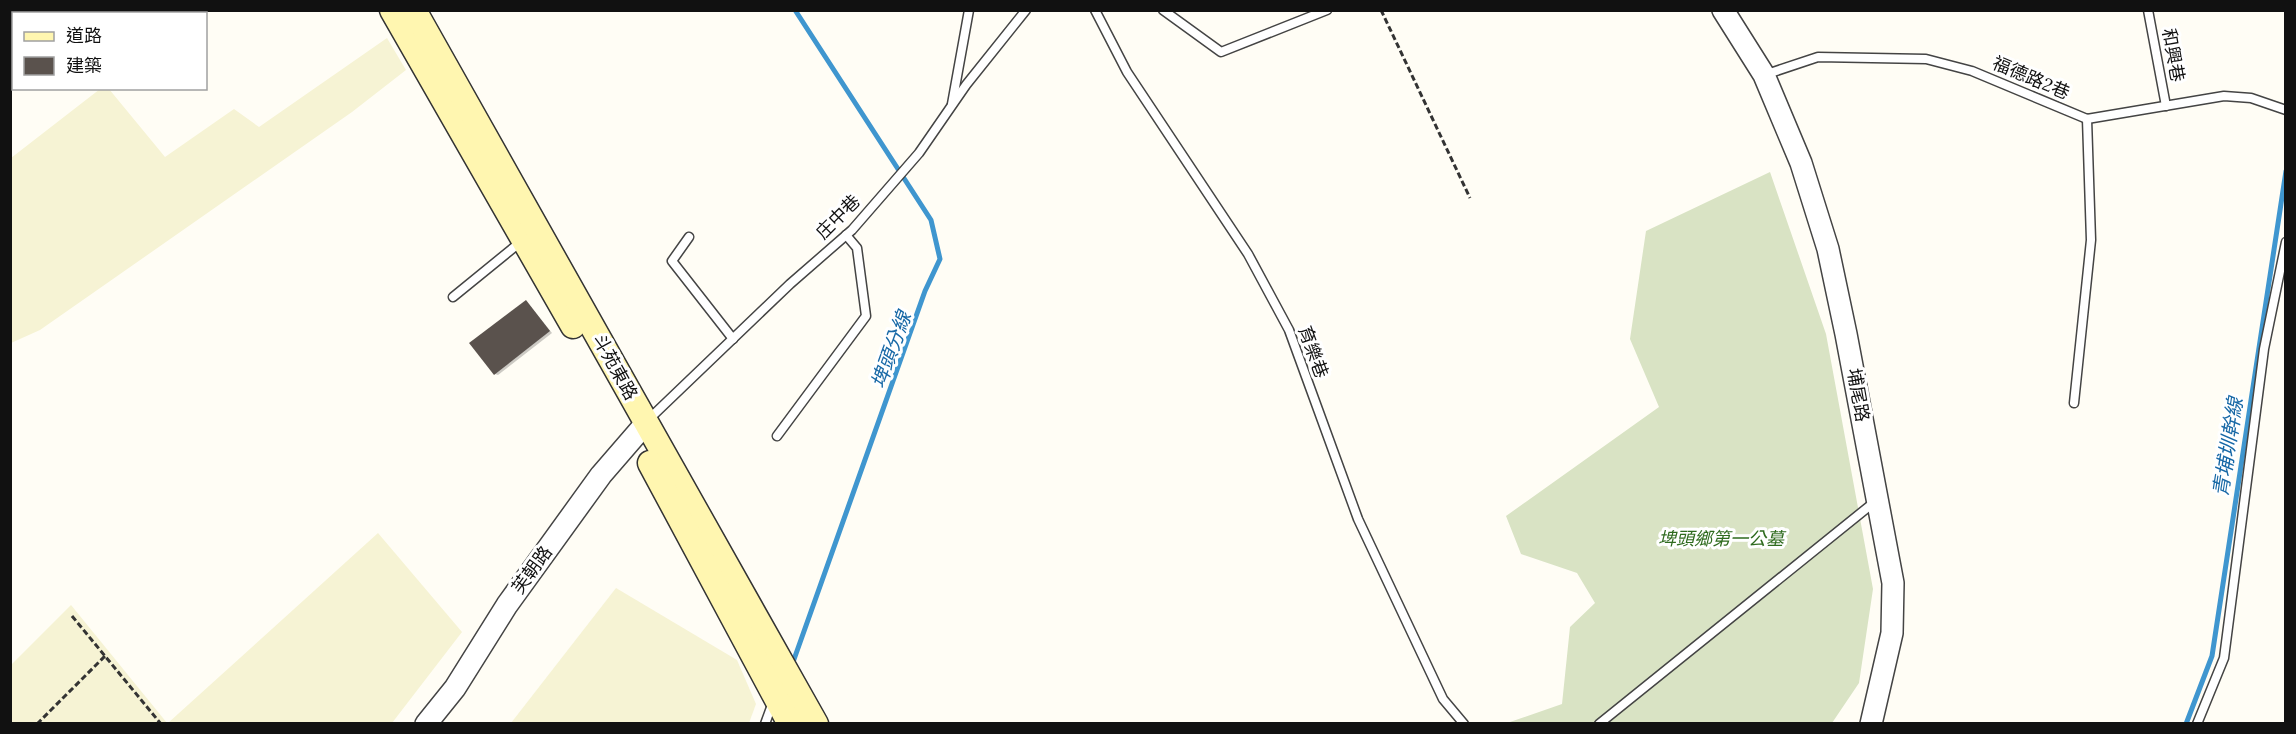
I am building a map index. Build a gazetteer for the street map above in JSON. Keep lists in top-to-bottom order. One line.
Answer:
{"streets":{"main road":["斗苑東路"],"street":["埔尾路","芙朝路"],"lane":["和興巷","福德路2巷","庄中巷","育樂巷"]},"crossings":[["福德路2巷","埔尾路"],["庄中巷","斗苑東路"],["庄中巷","芙朝路"],["斗苑東路","芙朝路"]],"water":["埤頭分線","青埔圳幹線"],"parks":["埤頭鄉第一公墓"],"legend":["道路","建築"]}
